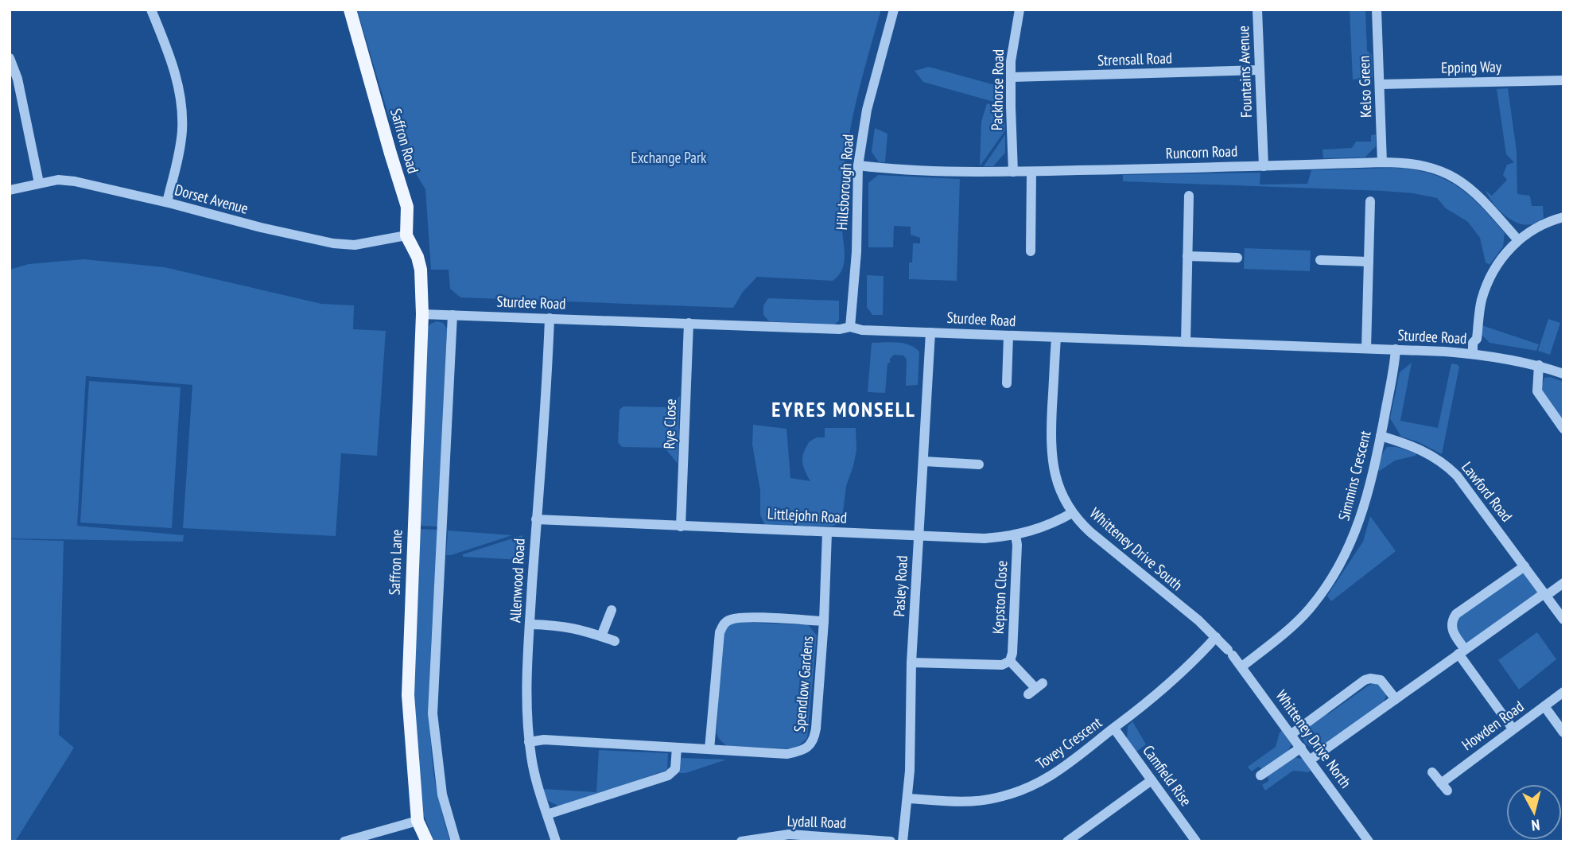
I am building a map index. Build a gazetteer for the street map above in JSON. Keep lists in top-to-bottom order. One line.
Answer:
{"streets":{"main road":["Saffron Road","Saffron Lane"],"street":["Strensall Road","Epping Way","Fountains Avenue","Kelso Green","Packhorse Road","Runcorn Road","Hillsborough Road","Dorset Avenue","Sturdee Road","Rye Close","Simmins Crescent","Lawford Road","Littlejohn Road","Whitteney Drive South","Allenwood Road","Pasley Road","Kepston Close","Spendlow Gardens","Howden Road","Whitteney Drive North","Tovey Crescent","Camfield Rise","Lydall Road"]},"crossings":[["Strensall Road","Fountains Avenue"],["Strensall Road","Packhorse Road"],["Epping Way","Kelso Green"],["Fountains Avenue","Runcorn Road"],["Kelso Green","Runcorn Road"],["Packhorse Road","Runcorn Road"],["Saffron Road","Dorset Avenue"],["Saffron Road","Saffron Lane"],["Runcorn Road","Hillsborough Road"],["Hillsborough Road","Sturdee Road"],["Sturdee Road","Rye Close"],["Sturdee Road","Simmins Crescent"],["Sturdee Road","Whitteney Drive South"],["Sturdee Road","Saffron Lane"],["Sturdee Road","Allenwood Road"],["Sturdee Road","Pasley Road"],["Rye Close","Littlejohn Road"],["Simmins Crescent","Lawford Road"],["Simmins Crescent","Whitteney Drive North"],["Littlejohn Road","Whitteney Drive South"],["Littlejohn Road","Allenwood Road"],["Littlejohn Road","Pasley Road"],["Littlejohn Road","Kepston Close"],["Littlejohn Road","Spendlow Gardens"],["Whitteney Drive South","Whitteney Drive North"],["Whitteney Drive South","Tovey Crescent"],["Allenwood Road","Spendlow Gardens"],["Pasley Road","Tovey Crescent"],["Tovey Crescent","Camfield Rise"]],"districts":["EYRES MONSELL"],"parks":["Exchange Park"],"north":"bottom"}
